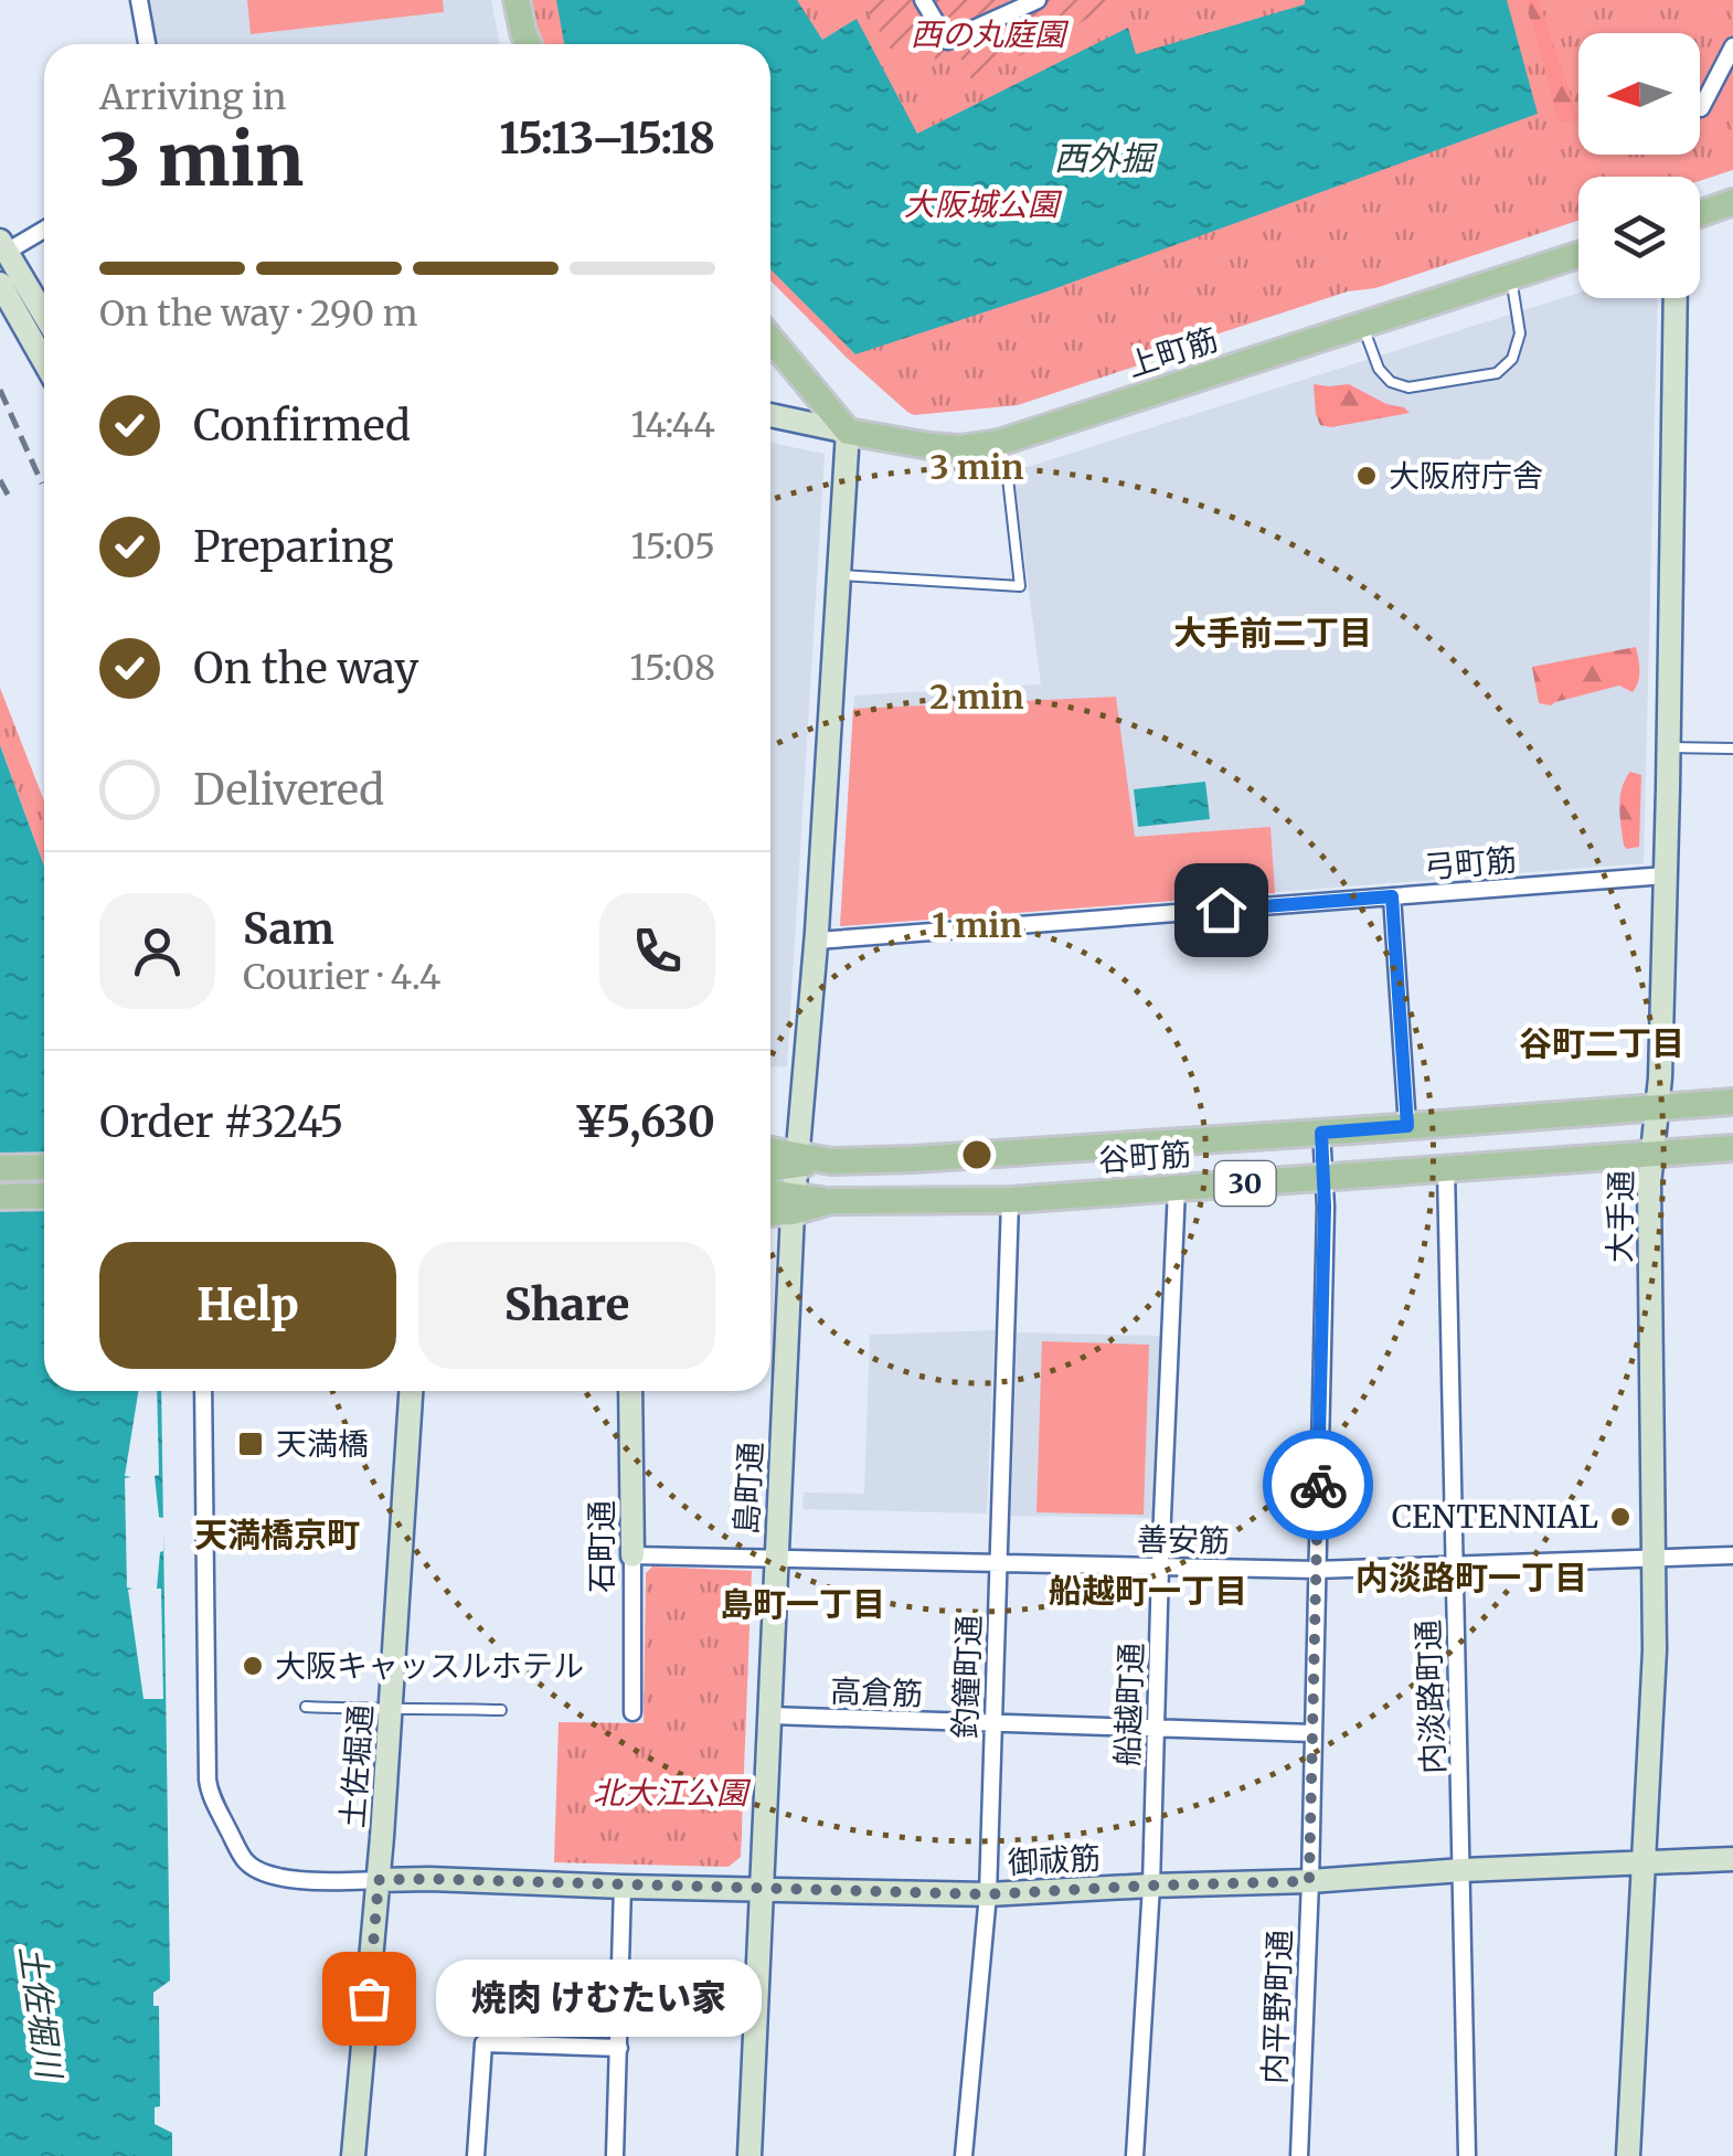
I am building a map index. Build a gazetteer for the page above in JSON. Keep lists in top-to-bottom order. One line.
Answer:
{"streets":{"main road":["上町筋","谷町筋","30"],"street":["弓町筋","大手通","島町通","善安筋","石町通","釣鐘町通","高倉筋","内淡路町通","船越町通","土佐堀通","御祓筋","内平野町通"]},"crossings":[["上町筋","島町通"],["弓町筋","大手通"],["弓町筋","島町通"],["谷町筋","30"],["谷町筋","大手通"],["谷町筋","島町通"],["谷町筋","釣鐘町通"],["谷町筋","内淡路町通"],["谷町筋","船越町通"],["谷町筋","内平野町通"],["30","島町通"],["大手通","善安筋"],["大手通","御祓筋"],["島町通","善安筋"],["島町通","高倉筋"],["島町通","御祓筋"],["善安筋","石町通"],["善安筋","釣鐘町通"],["善安筋","内淡路町通"],["善安筋","船越町通"],["善安筋","内平野町通"],["釣鐘町通","高倉筋"],["釣鐘町通","御祓筋"],["高倉筋","船越町通"],["高倉筋","内平野町通"],["内淡路町通","御祓筋"],["船越町通","御祓筋"],["土佐堀通","御祓筋"],["御祓筋","内平野町通"]],"districts":["大手前二丁目","谷町二丁目","天満橋京町","内淡路町一丁目","船越町一丁目","島町一丁目"],"water":["西外掘","土佐堀川"],"parks":["西の丸庭園","大阪城公園","北大江公園"],"places":{"other":["大阪府庁舎","CENTENNIAL","大阪キャッスルホテル","焼肉 けむたい家"],"transit":["天満橋"]},"north":"left","page":{"heading":["3 min","Arriving in","15:13–15:18"],"panel":["Sam","Courier · 4.4","Order #3245","¥5,630"],"bar":"On the way · 290 m","list":[["Confirmed","14:44"],["Preparing","15:05"],["On the way","15:08"],"Delivered"],"buttons":["Help","Share"],"bubble":"焼肉 けむたい家"},"rings":["3 min","2 min","1 min"]}
